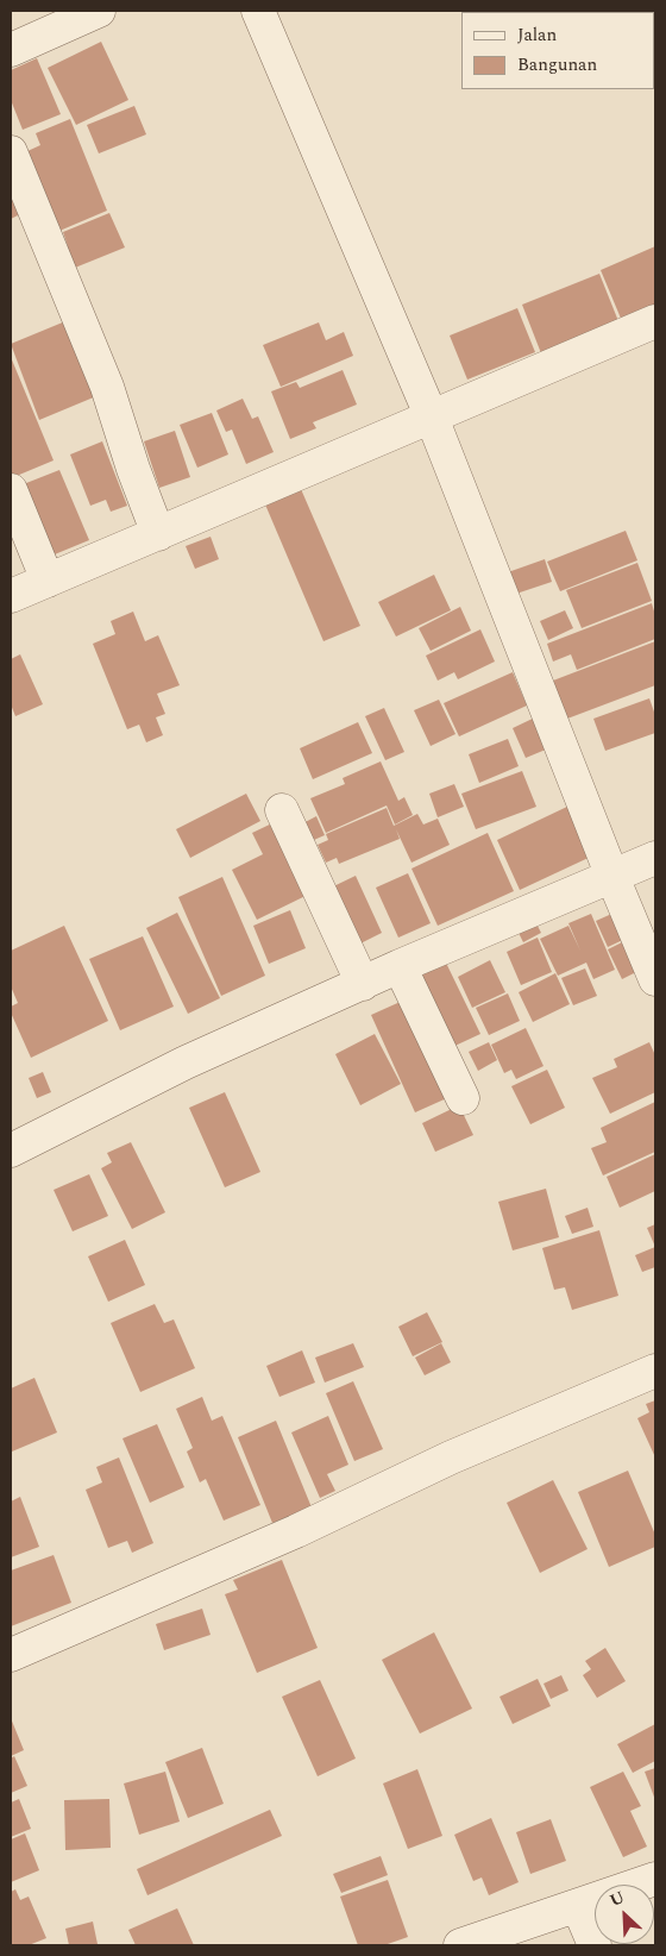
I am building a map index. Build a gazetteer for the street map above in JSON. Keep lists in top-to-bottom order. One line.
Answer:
{"legend":["Jalan","Bangunan"],"north":"top left"}
